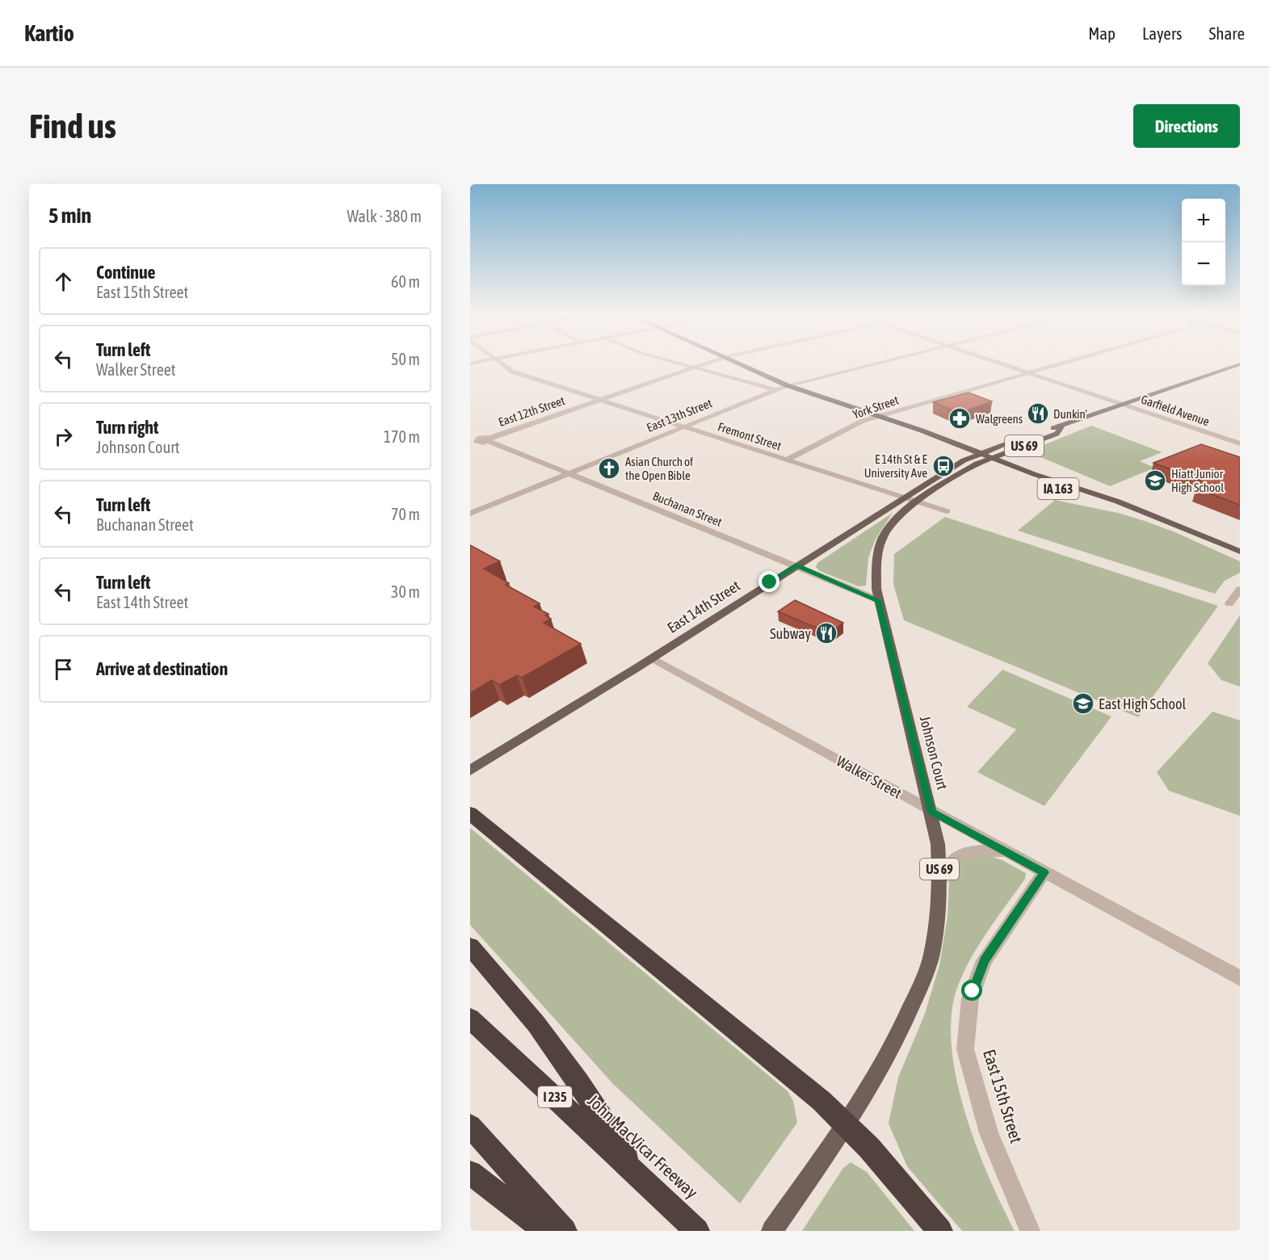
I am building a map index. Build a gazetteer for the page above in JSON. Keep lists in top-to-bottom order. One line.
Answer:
{"streets":{"highway":["I 235","John MacVicar Freeway"],"main road":["US 69","IA 163","East 14th Street","Johnson Court"],"street":["York Street","Garfield Avenue","East 12th Street","East 13th Street","Fremont Street","Buchanan Street","Walker Street","East 15th Street"]},"crossings":[["York Street","Garfield Avenue"],["York Street","Fremont Street"],["Garfield Avenue","East 14th Street"],["East 12th Street","Fremont Street"],["East 12th Street","Buchanan Street"],["East 13th Street","Fremont Street"],["East 13th Street","Buchanan Street"],["Fremont Street","East 14th Street"],["Fremont Street","Johnson Court"],["US 69","Johnson Court"],["IA 163","East 14th Street"],["Buchanan Street","East 14th Street"],["Buchanan Street","Johnson Court"],["East 14th Street","Johnson Court"],["East 14th Street","Walker Street"],["Johnson Court","Walker Street"],["Walker Street","East 15th Street"]],"places":{"restaurant":["Dunkin'","Subway"],"pharmacy":["Walgreens"],"bus stop":["E 14th St & E University Ave"],"church":["Asian Church of the Open Bible"],"school or university":["Hiatt Junior High School","East High School"]},"page":{"header":"Kartio","nav":["Map","Layers","Share"],"buttons":"Directions","title":"Find us","heading":["5 min","Walk · 380 m"],"map_buttons":["+","−"],"list":[["Continue","East 15th Street","60 m"],["Turn left","Walker Street","50 m"],["Turn right","Johnson Court","170 m"],["Turn left","Buchanan Street","70 m"],["Turn left","East 14th Street","30 m"],"Arrive at destination"]}}
